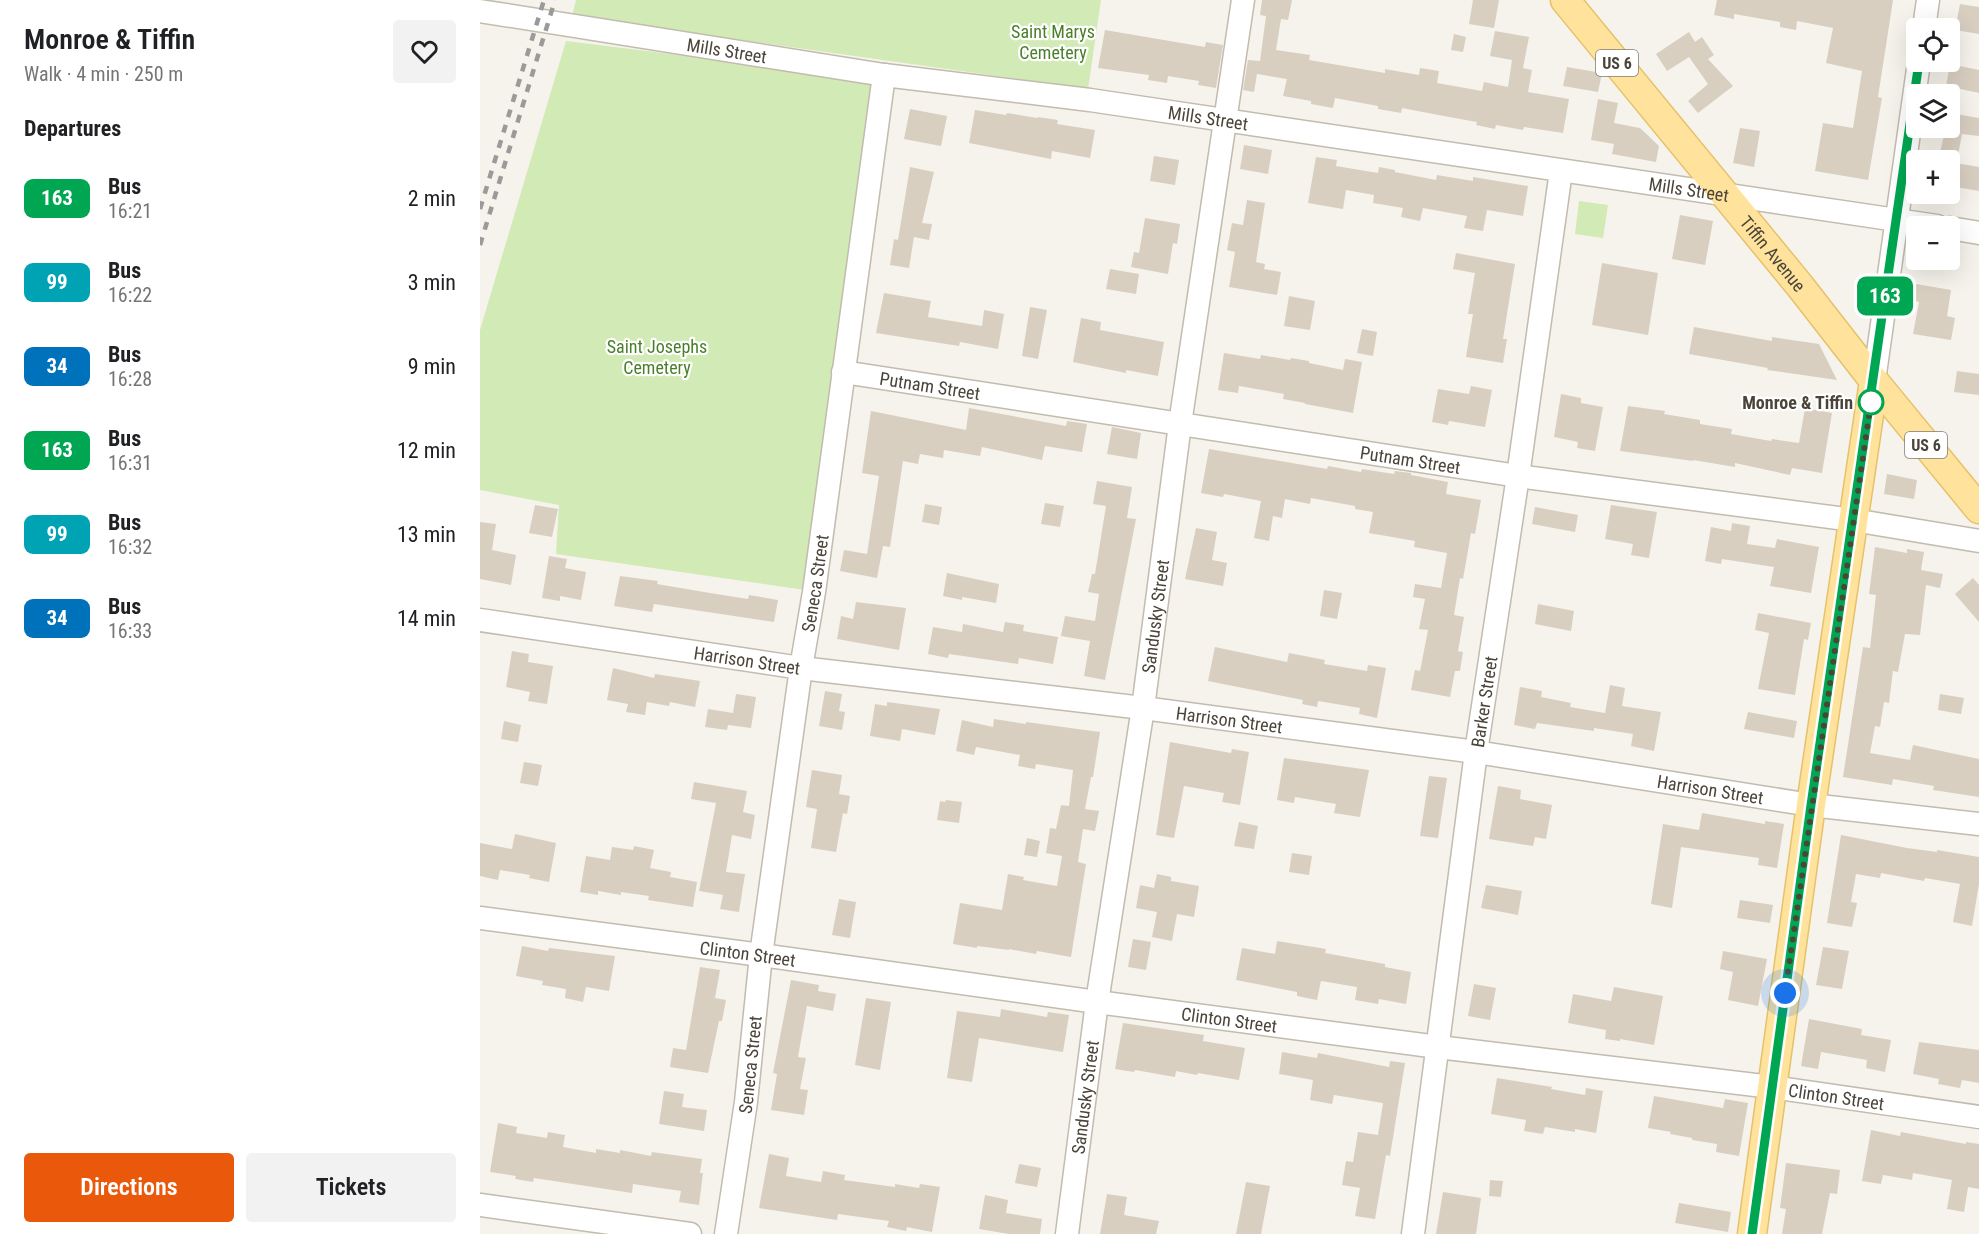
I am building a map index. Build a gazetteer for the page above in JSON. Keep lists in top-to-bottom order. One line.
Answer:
{"streets":{"main road":["US 6","Tiffin Avenue"],"street":["Mills Street","Putnam Street","Seneca Street","Sandusky Street","Harrison Street","Barker Street","Clinton Street"]},"crossings":[["Mills Street","Tiffin Avenue"],["Mills Street","Seneca Street"],["Mills Street","Sandusky Street"],["Mills Street","Barker Street"],["Putnam Street","Seneca Street"],["Putnam Street","Sandusky Street"],["Putnam Street","Barker Street"],["Seneca Street","Harrison Street"],["Seneca Street","Clinton Street"],["Sandusky Street","Harrison Street"],["Sandusky Street","Clinton Street"],["Harrison Street","Barker Street"],["Barker Street","Clinton Street"]],"parks":["Saint Marys Cemetery","Saint Josephs Cemetery"],"places":["Monroe & Tiffin"],"lines":["bus line 163"],"page":{"heading":[["Monroe & Tiffin","Walk · 4 min · 250 m"],"Departures"],"on_map":"163","map_buttons":["+","−"],"list":[{"mark":"163","name":"Bus","note":"16:21","value":"2 min"},{"mark":"99","name":"Bus","note":"16:22","value":"3 min"},{"mark":"34","name":"Bus","note":"16:28","value":"9 min"},{"mark":"163","name":"Bus","note":"16:31","value":"12 min"},{"mark":"99","name":"Bus","note":"16:32","value":"13 min"},{"mark":"34","name":"Bus","note":"16:33","value":"14 min"}],"buttons":["Directions","Tickets"]}}
